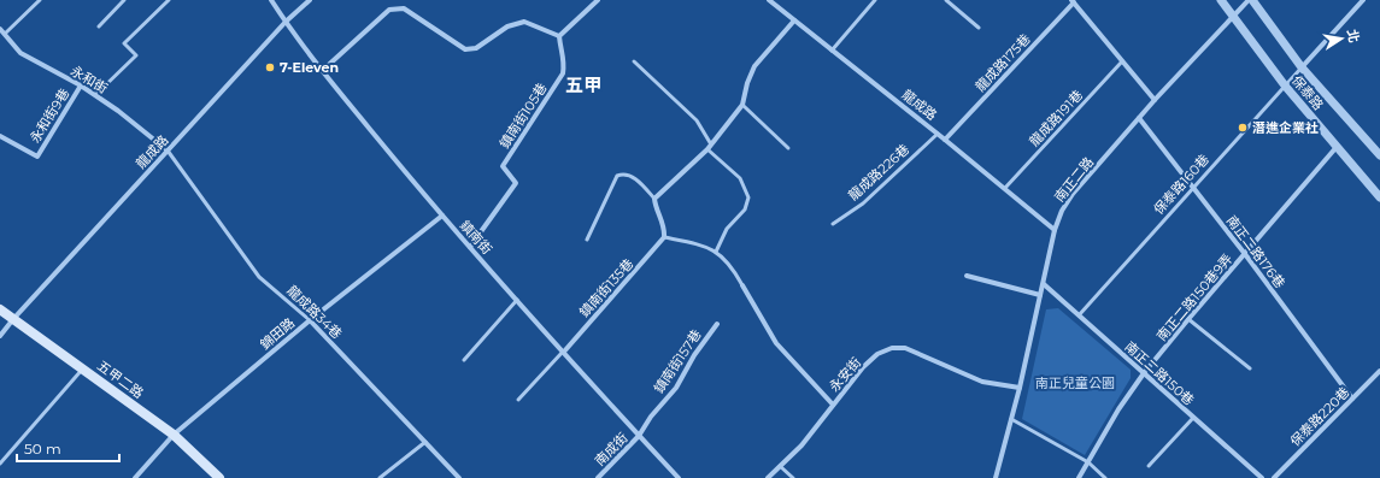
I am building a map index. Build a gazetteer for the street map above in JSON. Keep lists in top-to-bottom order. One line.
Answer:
{"streets":{"main road":["五甲二路"],"street":["龍成路175巷","永和街","保泰路","龍成路","永和街9巷","鎮南街105巷","南正二路","鎮南街","南正二路176巷","鎮南街135巷","南正二路150巷9弄","龍成路34巷","錦田路","鎮南街157巷","南正二路150巷","永安街","保泰路220巷","南成街"],"lane":["龍成路191巷","龍成路226巷","保泰路160巷"]},"crossings":[["龍成路175巷","龍成路"],["永和街","龍成路"],["永和街","永和街9巷"],["永和街","龍成路34巷"],["保泰路","南正二路"],["保泰路","保泰路160巷"],["保泰路","南正二路150巷9弄"],["龍成路","龍成路191巷"],["龍成路","龍成路226巷"],["龍成路","南正二路"],["龍成路","鎮南街"],["龍成路","龍成路34巷"],["龍成路","五甲二路"],["鎮南街105巷","鎮南街"],["南正二路","南正二路176巷"],["南正二路","南正二路150巷"],["南正二路","永安街"],["保泰路160巷","南正二路176巷"],["保泰路160巷","南正二路150巷"],["鎮南街","鎮南街135巷"],["鎮南街","錦田路"],["鎮南街","鎮南街157巷"],["鎮南街","南成街"],["南正二路176巷","南正二路150巷9弄"],["南正二路176巷","保泰路220巷"],["南正二路150巷9弄","南正二路150巷"],["龍成路34巷","錦田路"],["錦田路","五甲二路"],["鎮南街157巷","南成街"]],"districts":["五甲"],"parks":["南正兒童公園"],"places":["7-Eleven","潛進企業社"],"scale_bar":"50 m","north":"right"}
